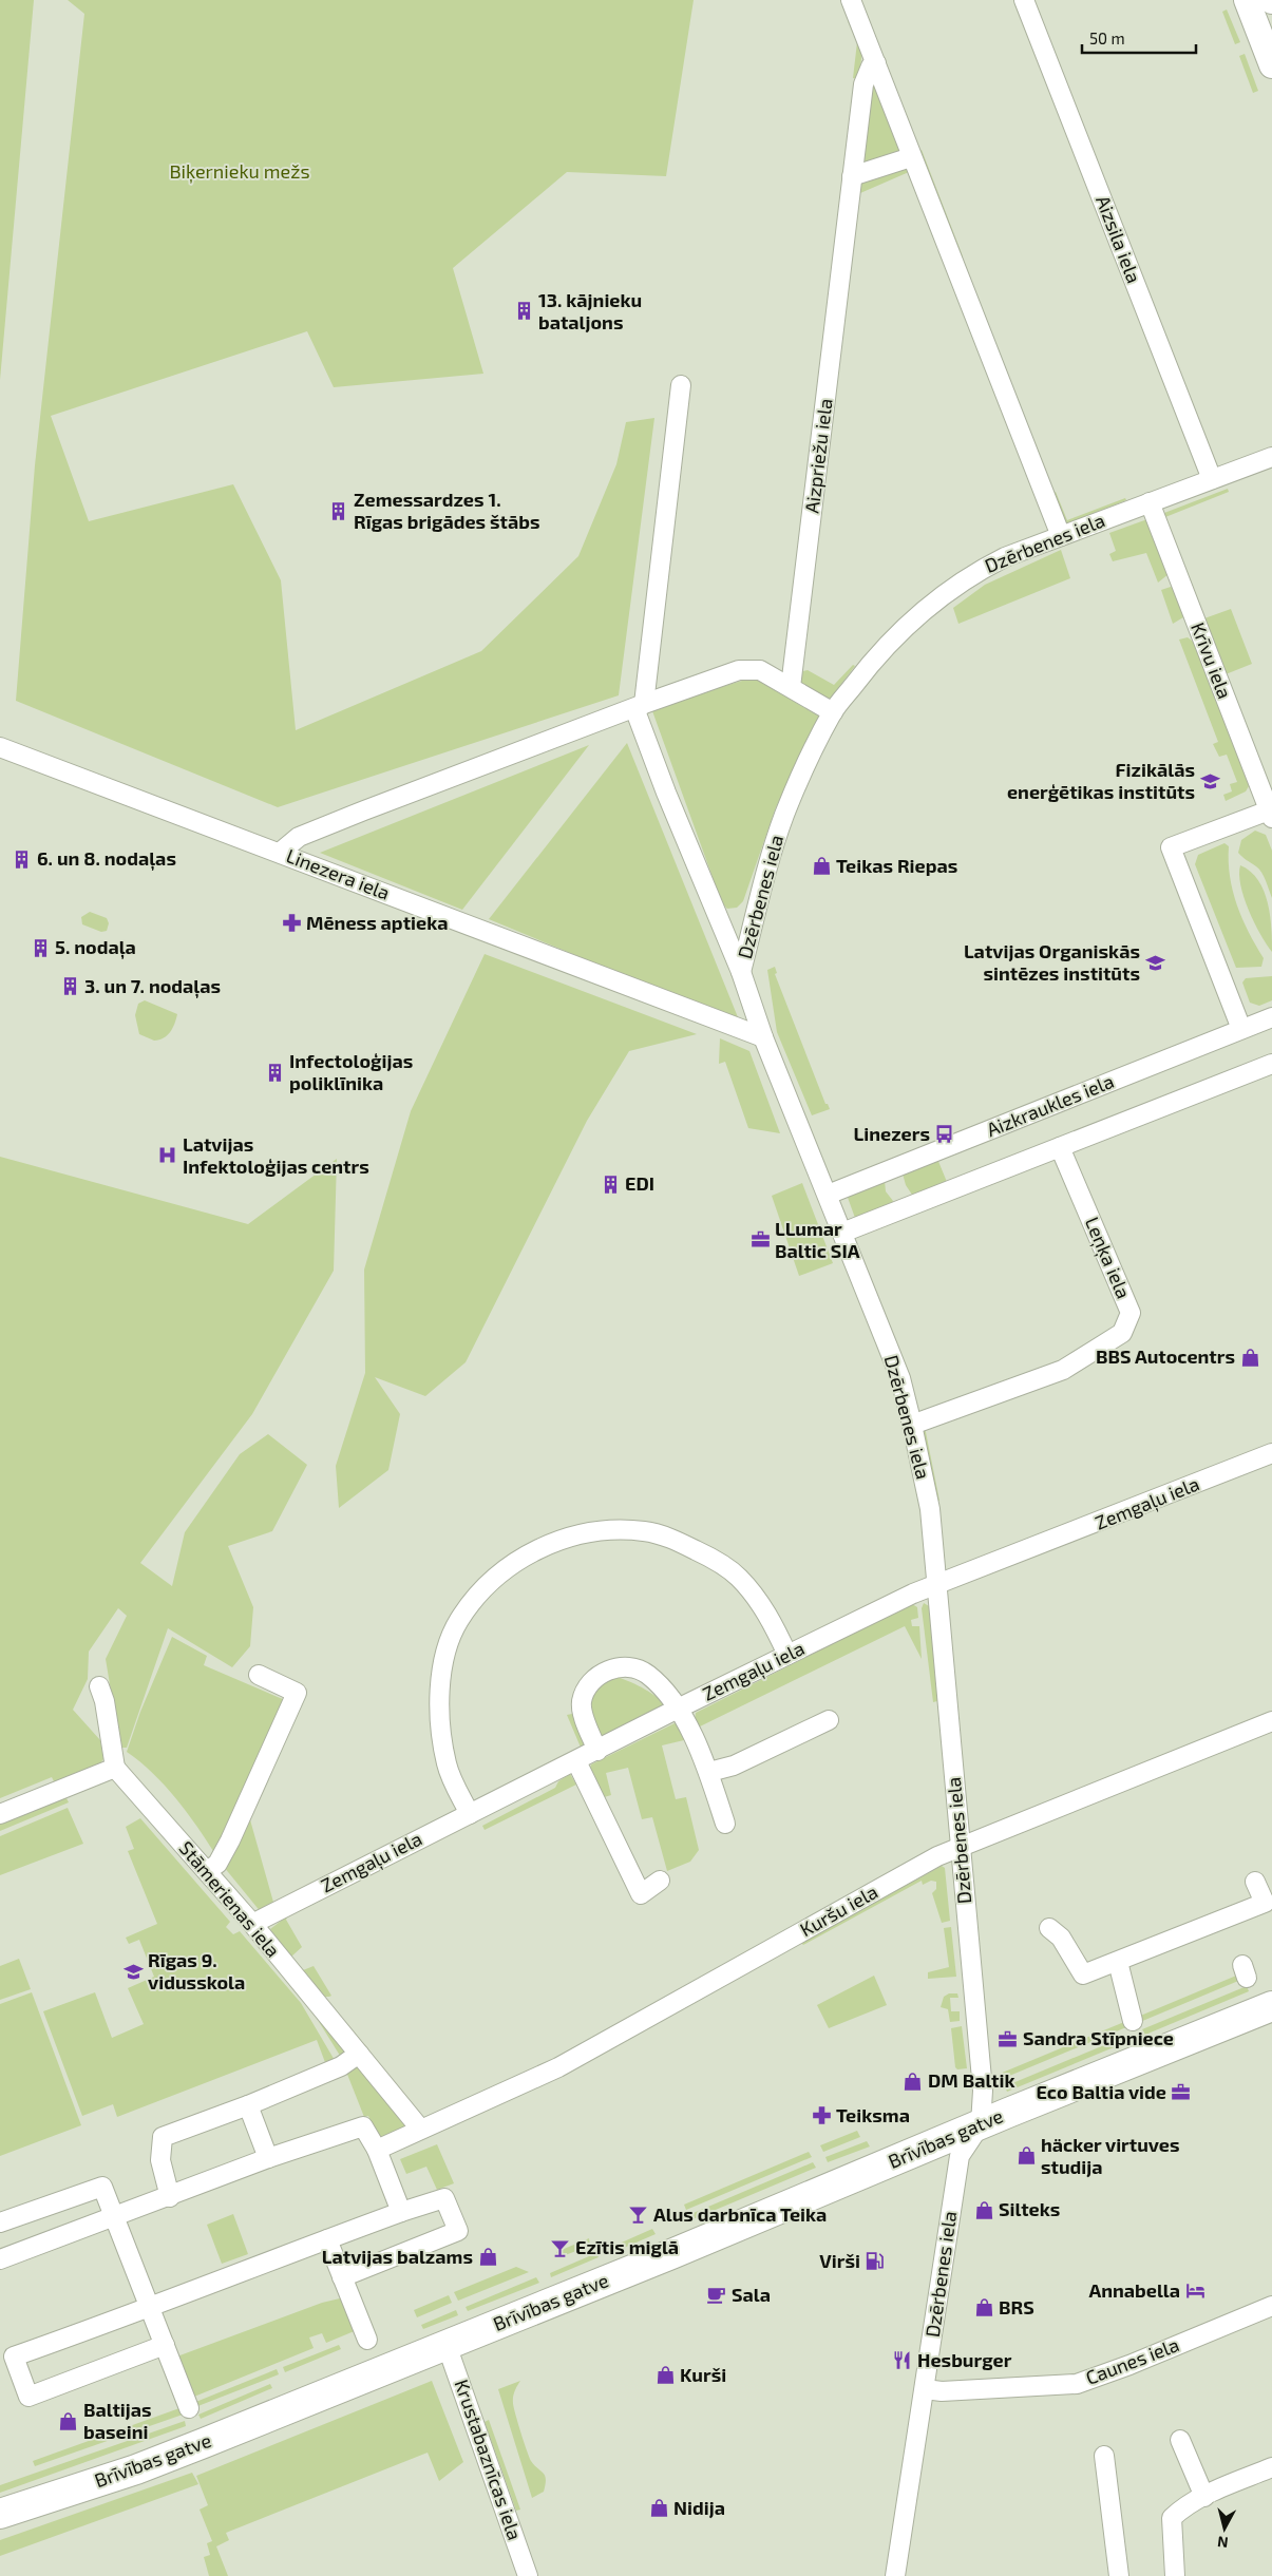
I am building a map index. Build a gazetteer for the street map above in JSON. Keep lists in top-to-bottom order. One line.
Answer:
{"streets":{"highway":["Brīvības gatve"],"street":["Aizsila iela","Aizpriežu iela","Dzērbenes iela","Krīvu iela","Linezera iela","Aizkraukles iela","Leņķa iela","Zemgaļu iela","Stāmerienas iela","Kuršu iela","Caunes iela","Krustabaznīcas iela"]},"crossings":[["Aizsila iela","Dzērbenes iela"],["Dzērbenes iela","Krīvu iela"],["Dzērbenes iela","Linezera iela"],["Dzērbenes iela","Aizkraukles iela"],["Dzērbenes iela","Leņķa iela"],["Dzērbenes iela","Zemgaļu iela"],["Dzērbenes iela","Kuršu iela"],["Dzērbenes iela","Brīvības gatve"],["Dzērbenes iela","Caunes iela"],["Zemgaļu iela","Stāmerienas iela"],["Stāmerienas iela","Kuršu iela"],["Brīvības gatve","Krustabaznīcas iela"]],"parks":["Biķernieku mežs"],"places":{"building":["13. kājnieku bataljons","Zemessardzes 1. Rīgas brigādes štābs","6. un 8. nodaļas","5. nodaļa","3. un 7. nodaļas","Infectoloģijas poliklīnika","EDI"],"school or university":["Fizikālās enerģētikas institūts","Latvijas Organiskās sintēzes institūts","Rīgas 9. vidusskola"],"shop":["Teikas Riepas","BBS Autocentrs","DM Baltik","häcker virtuves studija","Silteks","Latvijas balzams","BRS","Kurši","Baltijas baseini","Nidija"],"pharmacy":["Mēness aptieka","Teiksma"],"bus stop":["Linezers"],"hospital":["Latvijas Infektoloģijas centrs"],"office":["LLumar Baltic SIA","Sandra Stīpniece","Eco Baltia vide"],"bar":["Alus darbnīca Teika","Ezītis miglā"],"fuel station":["Virši"],"hotel":["Annabella"],"cafe":["Sala"],"restaurant":["Hesburger"]},"scale_bar":"50 m","north":"bottom"}
